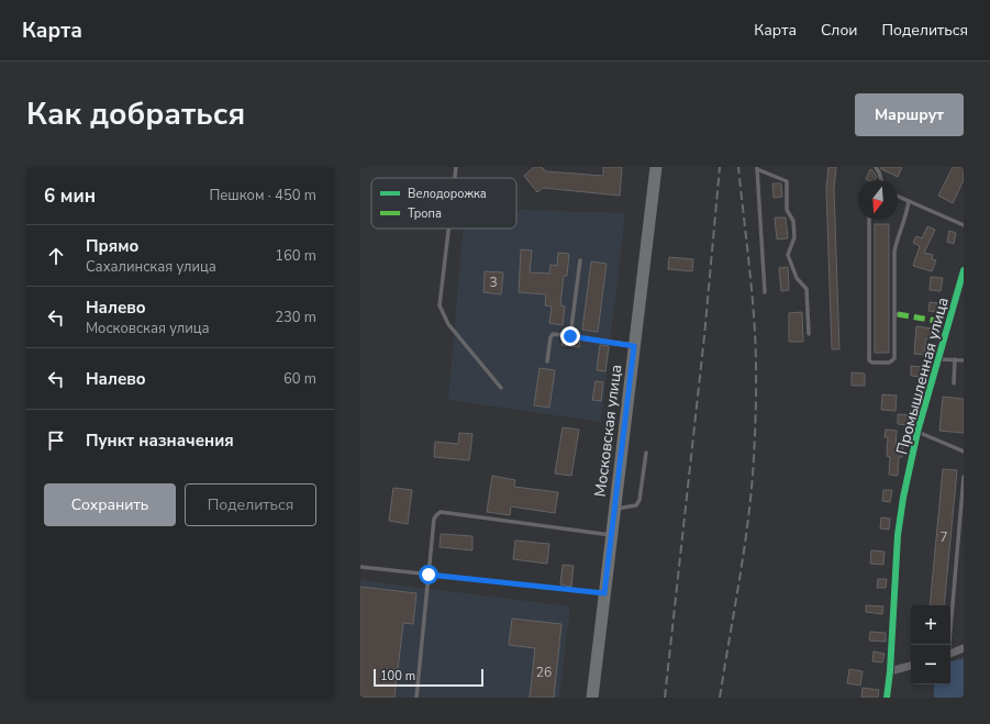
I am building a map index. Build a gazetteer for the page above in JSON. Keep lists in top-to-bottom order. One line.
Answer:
{"streets":{"main road":["Московская улица"],"street":["Промышленная улица"]},"house_numbers":["3","7","26"],"legend":["Велодорожка","Тропа"],"scale_bar":"100 m","north":"bottom","page":{"header":"Карта","nav":["Карта","Слои","Поделиться"],"title":"Как добраться","buttons":["Маршрут",["Сохранить","Поделиться"]],"heading":["6 мин","Пешком · 450 m"],"list":[["Прямо","Сахалинская улица","160 m"],["Налево","Московская улица","230 m"],["Налево","60 m"],"Пункт назначения"],"map_buttons":["+","−"],"scale":"100 m"}}
